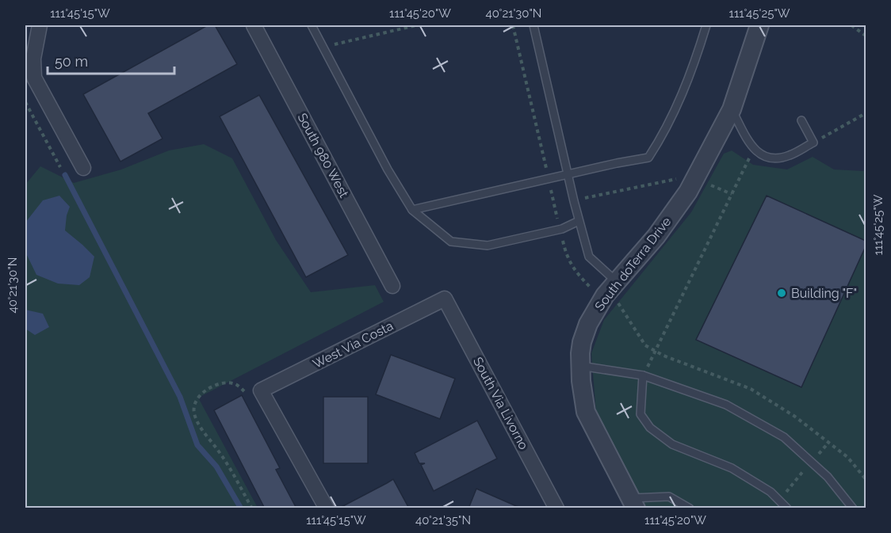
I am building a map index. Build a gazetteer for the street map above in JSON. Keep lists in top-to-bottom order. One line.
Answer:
{"streets":{"street":["South 980 West","South doTerra Drive","West Via Costa","South Via Livorno"]},"crossings":[["West Via Costa","South Via Livorno"]],"places":["Building \"F\""],"scale_bar":"50 m","coordinates":["111°45'15\"W","111°45'20\"W","40°21'30\"N","111°45'25\"W","40°21'35\"N"]}
